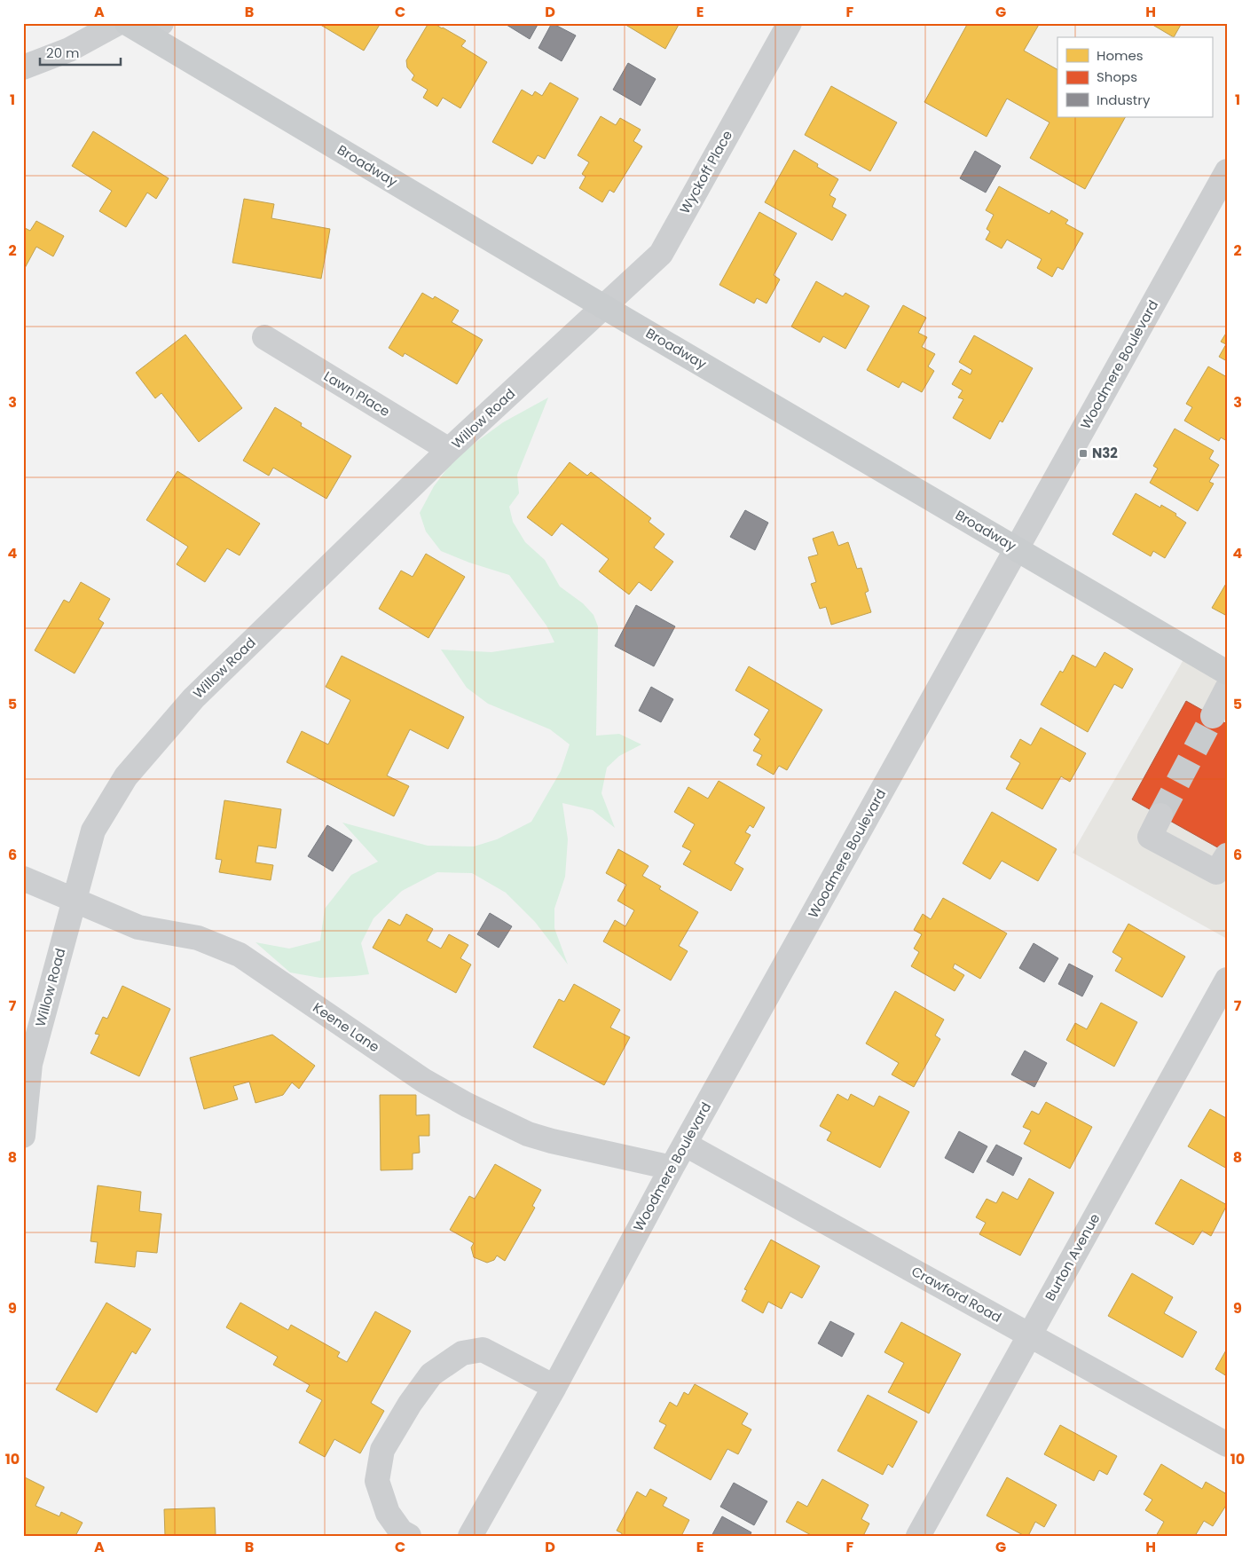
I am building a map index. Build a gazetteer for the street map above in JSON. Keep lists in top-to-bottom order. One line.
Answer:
{"streets":{"main road":["Broadway"],"street":["Wyckoff Place","Woodmere Boulevard","Lawn Place","Willow Road","Keene Lane","Burton Avenue","Crawford Road"]},"crossings":[["Broadway","Wyckoff Place"],["Broadway","Woodmere Boulevard"],["Broadway","Willow Road"],["Wyckoff Place","Willow Road"],["Woodmere Boulevard","Keene Lane"],["Woodmere Boulevard","Crawford Road"],["Lawn Place","Willow Road"],["Willow Road","Keene Lane"],["Burton Avenue","Crawford Road"]],"places":{"transit":["N32"]},"legend":["Homes","Shops","Industry"],"scale_bar":"20 m","grid":{"columns":["A","B","C","D","E","F","G","H"],"rows":["1","2","3","4","5","6","7","8","9","10"]}}
